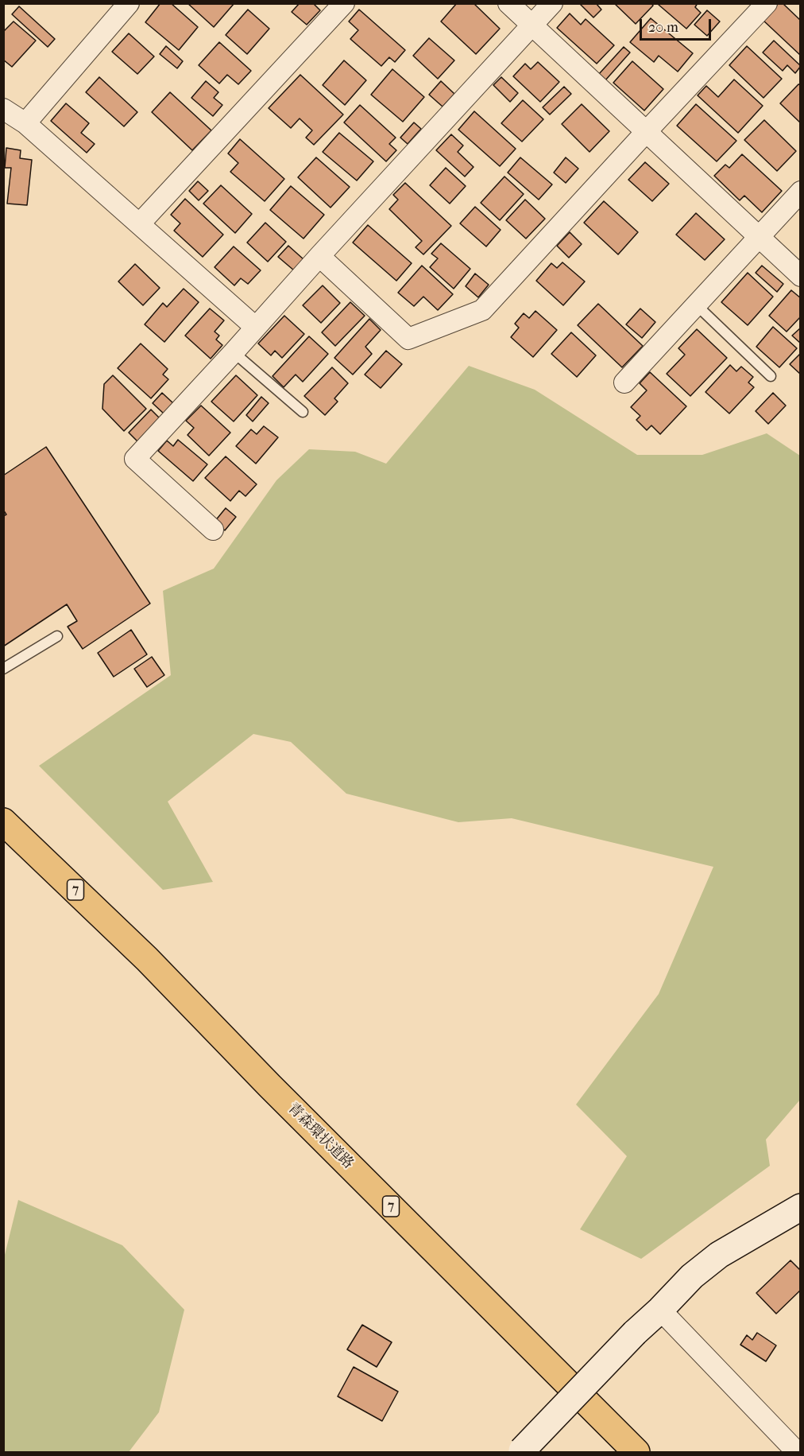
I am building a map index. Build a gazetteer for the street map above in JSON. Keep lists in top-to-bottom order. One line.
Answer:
{"streets":{"highway":["7","青森環状道路"]},"scale_bar":"20 m"}
